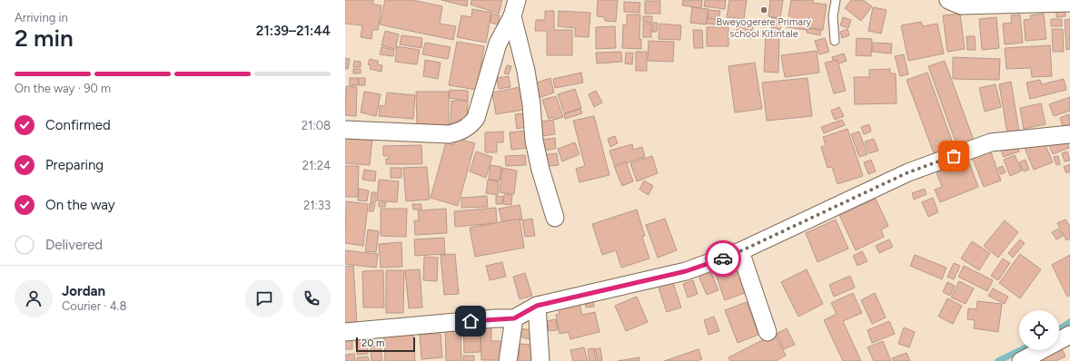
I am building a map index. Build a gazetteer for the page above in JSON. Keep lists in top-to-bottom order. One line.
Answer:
{"places":["Bweyogerere Primary school Kitintale"],"scale_bar":"20 m","page":{"heading":["2 min","Arriving in","21:39–21:44"],"panel":["Jordan","Courier · 4.8"],"bar":"On the way · 90 m","list":[["Confirmed","21:08"],["Preparing","21:24"],["On the way","21:33"],"Delivered"],"scale":"20 m"}}
